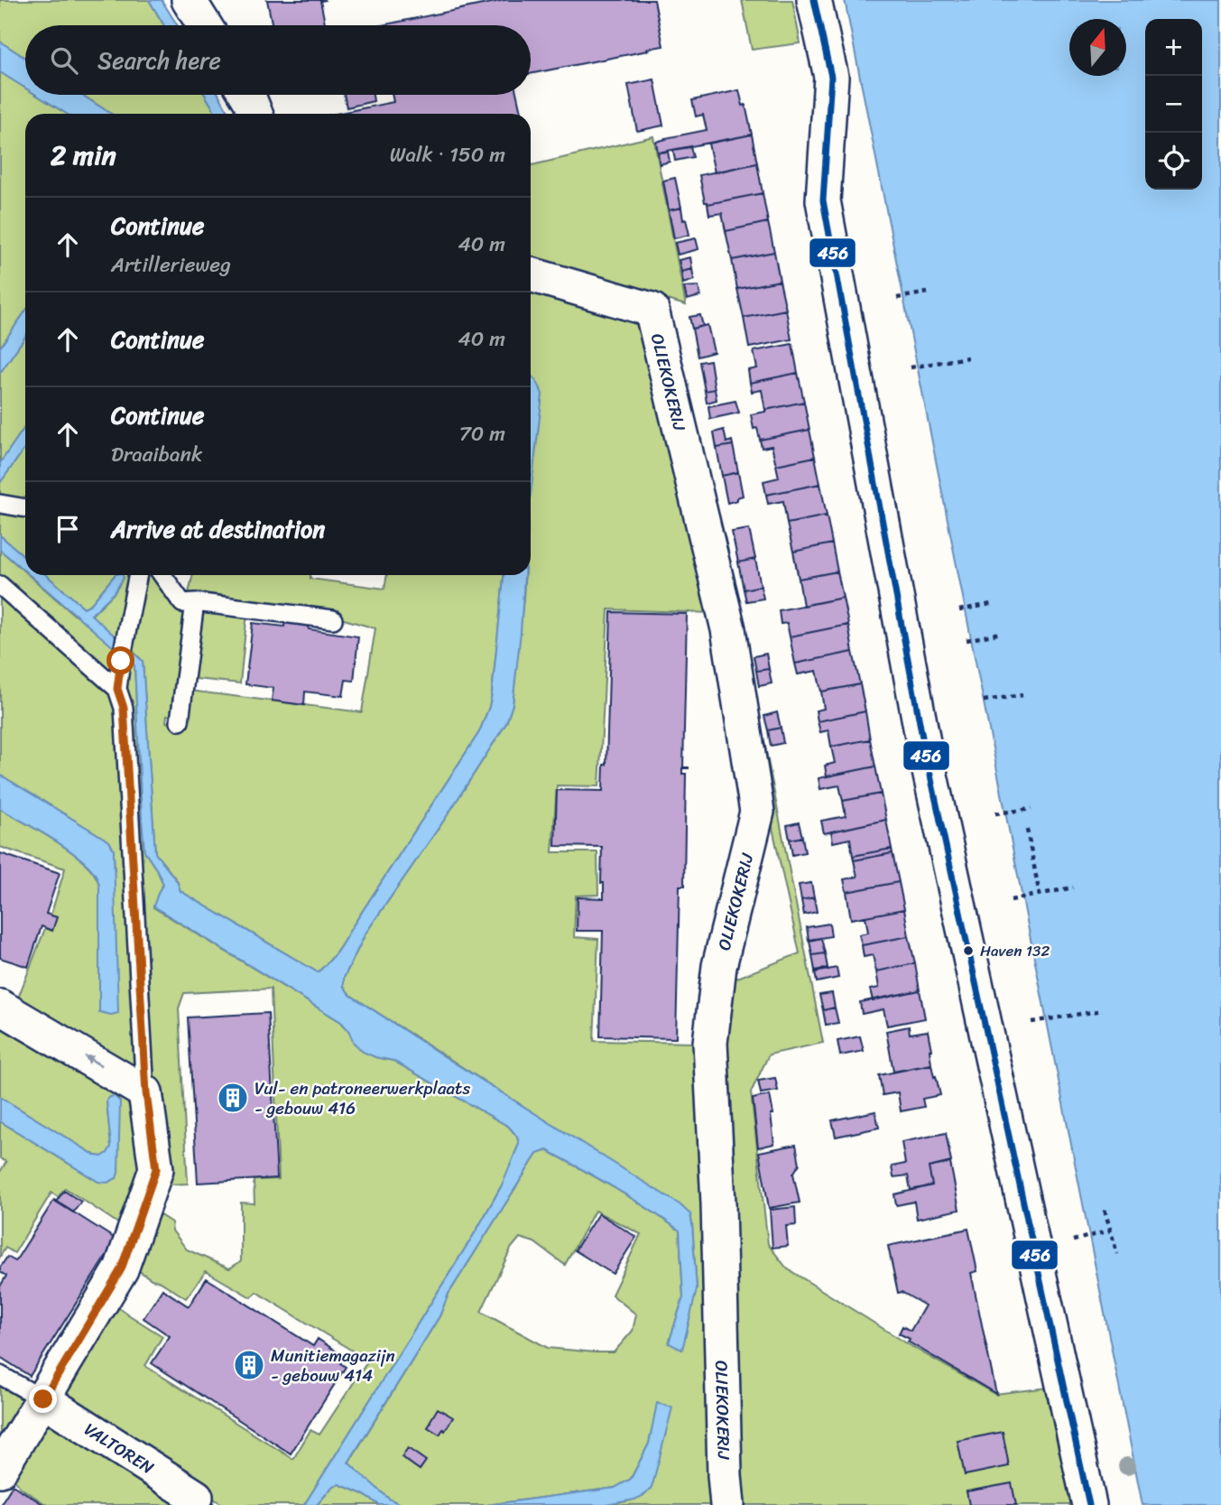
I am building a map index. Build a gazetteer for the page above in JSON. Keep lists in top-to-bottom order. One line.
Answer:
{"streets":{"street":["OLIEKOKERIJ","VALTOREN"]},"places":{"other":["Haven 132"],"building":["Vul- en patroneerwerkplaats - gebouw 416","Munitiemagazijn - gebouw 414"]},"lines":["transit line 456"],"north":"top","page":{"map_buttons":["+","−"],"search":"Search here","heading":["2 min","Walk · 150 m"],"list":[["Continue","Artillerieweg","40 m"],["Continue","40 m"],["Continue","Draaibank","70 m"],"Arrive at destination"]}}
